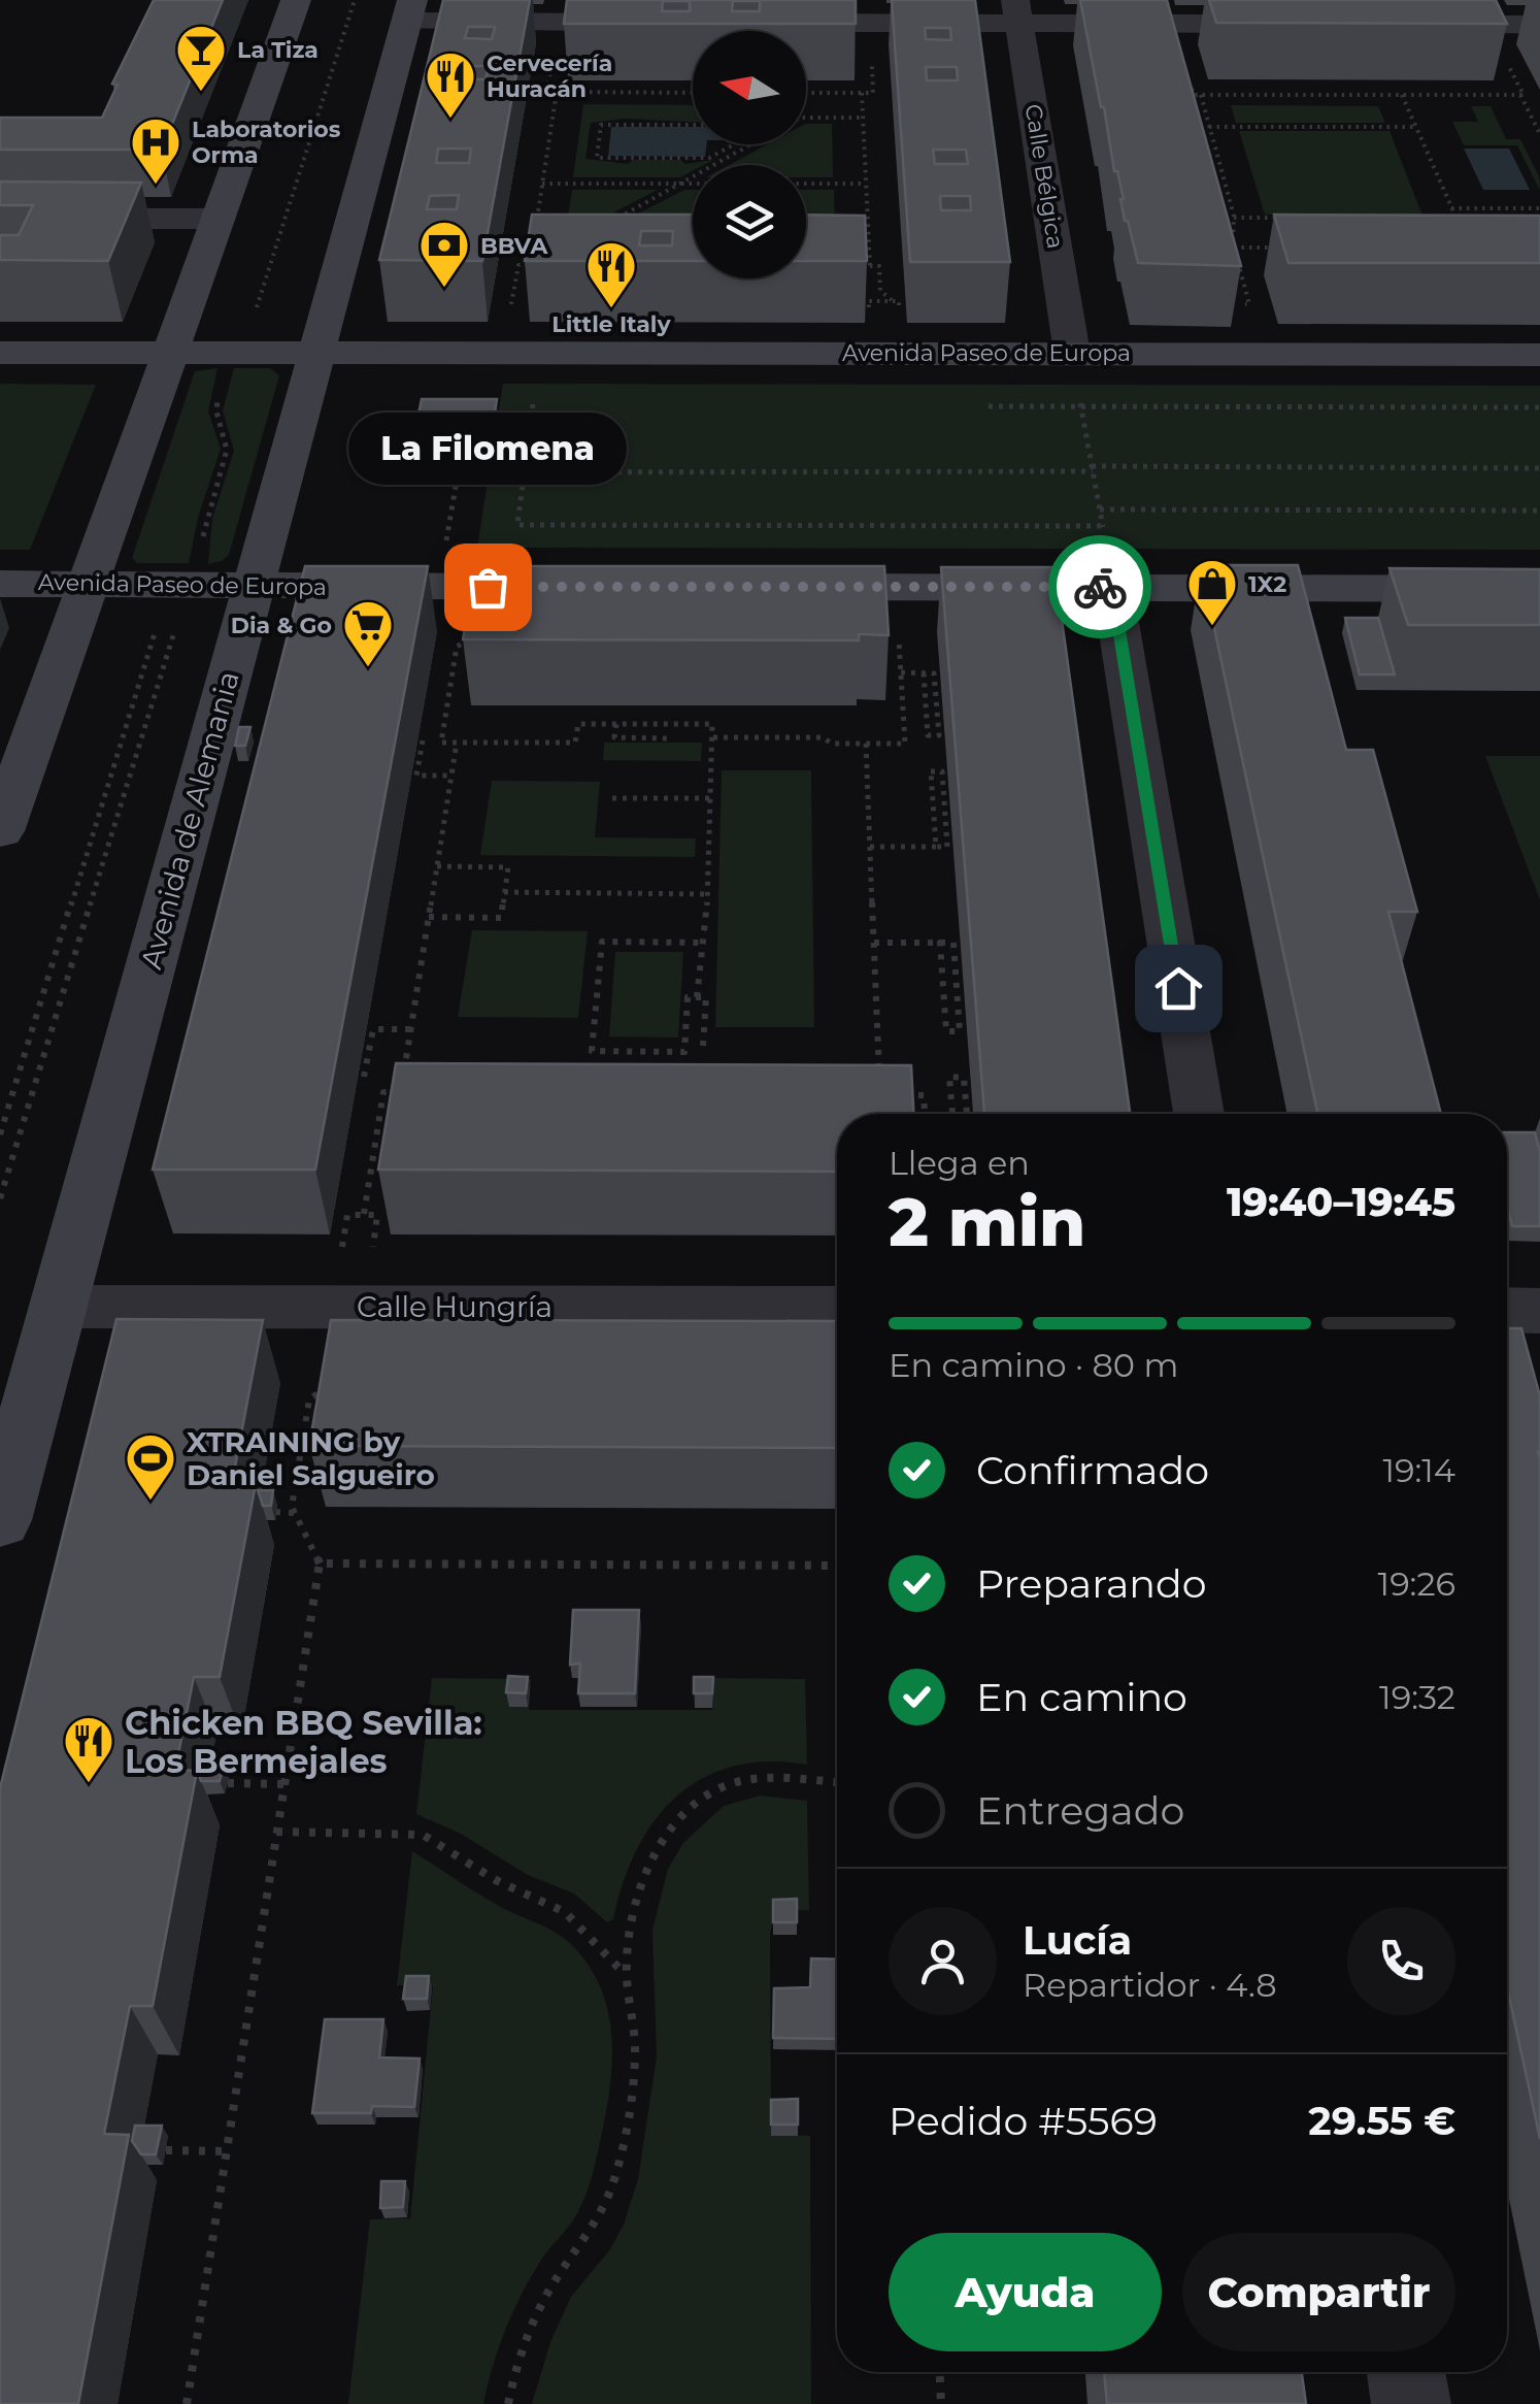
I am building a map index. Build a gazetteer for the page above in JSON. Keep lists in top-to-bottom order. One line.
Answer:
{"streets":{"main road":["Avenida Paseo de Europa","Avenida de Alemania"],"street":["Calle Bélgica","Calle Hungría"]},"crossings":[["Calle Bélgica","Avenida Paseo de Europa"],["Avenida Paseo de Europa","Avenida de Alemania"],["Avenida de Alemania","Calle Hungría"]],"places":{"bar":["La Tiza"],"restaurant":["Cervecería Huracán","Little Italy","Chicken BBQ Sevilla: Los Bermejales"],"hospital":["Laboratorios Orma"],"bank":["BBVA"],"other":["La Filomena"],"shop":["1X2"],"supermarket":["Dia & Go"],"sports":["XTRAINING by Daniel Salgueiro"]},"north":"left","page":{"bubble":"La Filomena","heading":["2 min","Llega en","19:40–19:45"],"panel":["Lucía","Repartidor · 4.8","Pedido #5569","29.55 €"],"bar":"En camino · 80 m","list":[["Confirmado","19:14"],["Preparando","19:26"],["En camino","19:32"],"Entregado"],"buttons":["Ayuda","Compartir"]}}
